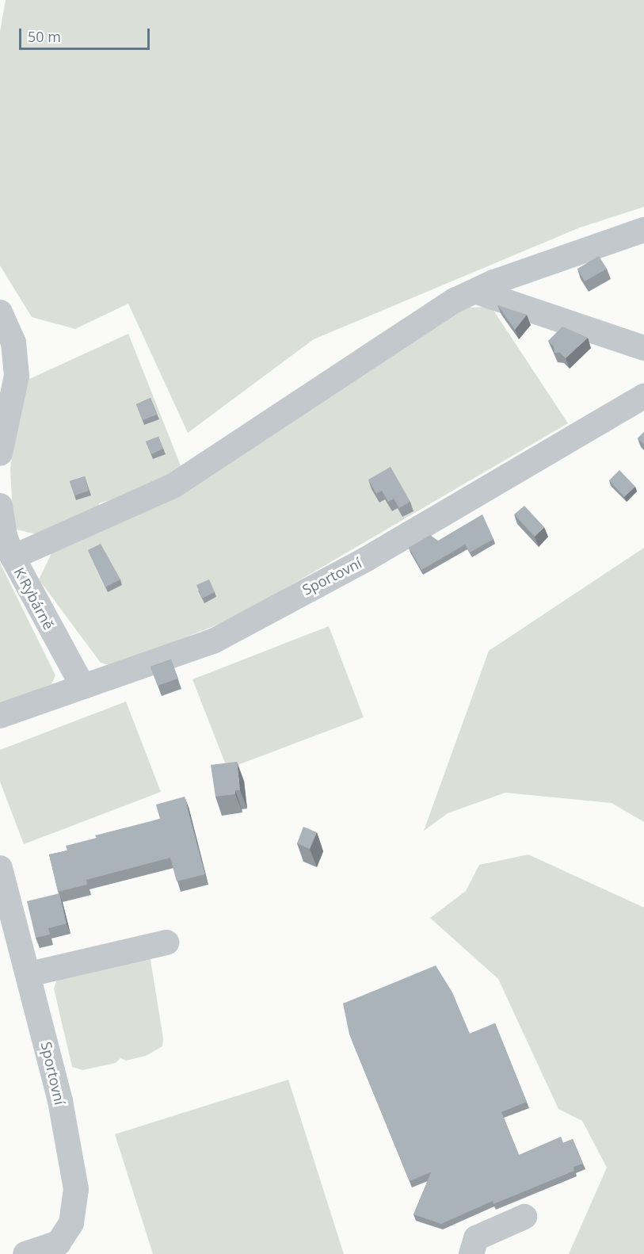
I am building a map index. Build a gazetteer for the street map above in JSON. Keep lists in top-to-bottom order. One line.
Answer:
{"streets":{"street":["Sportovní","K Rybárně"]},"crossings":[["Sportovní","K Rybárně"]],"scale_bar":"50 m"}
